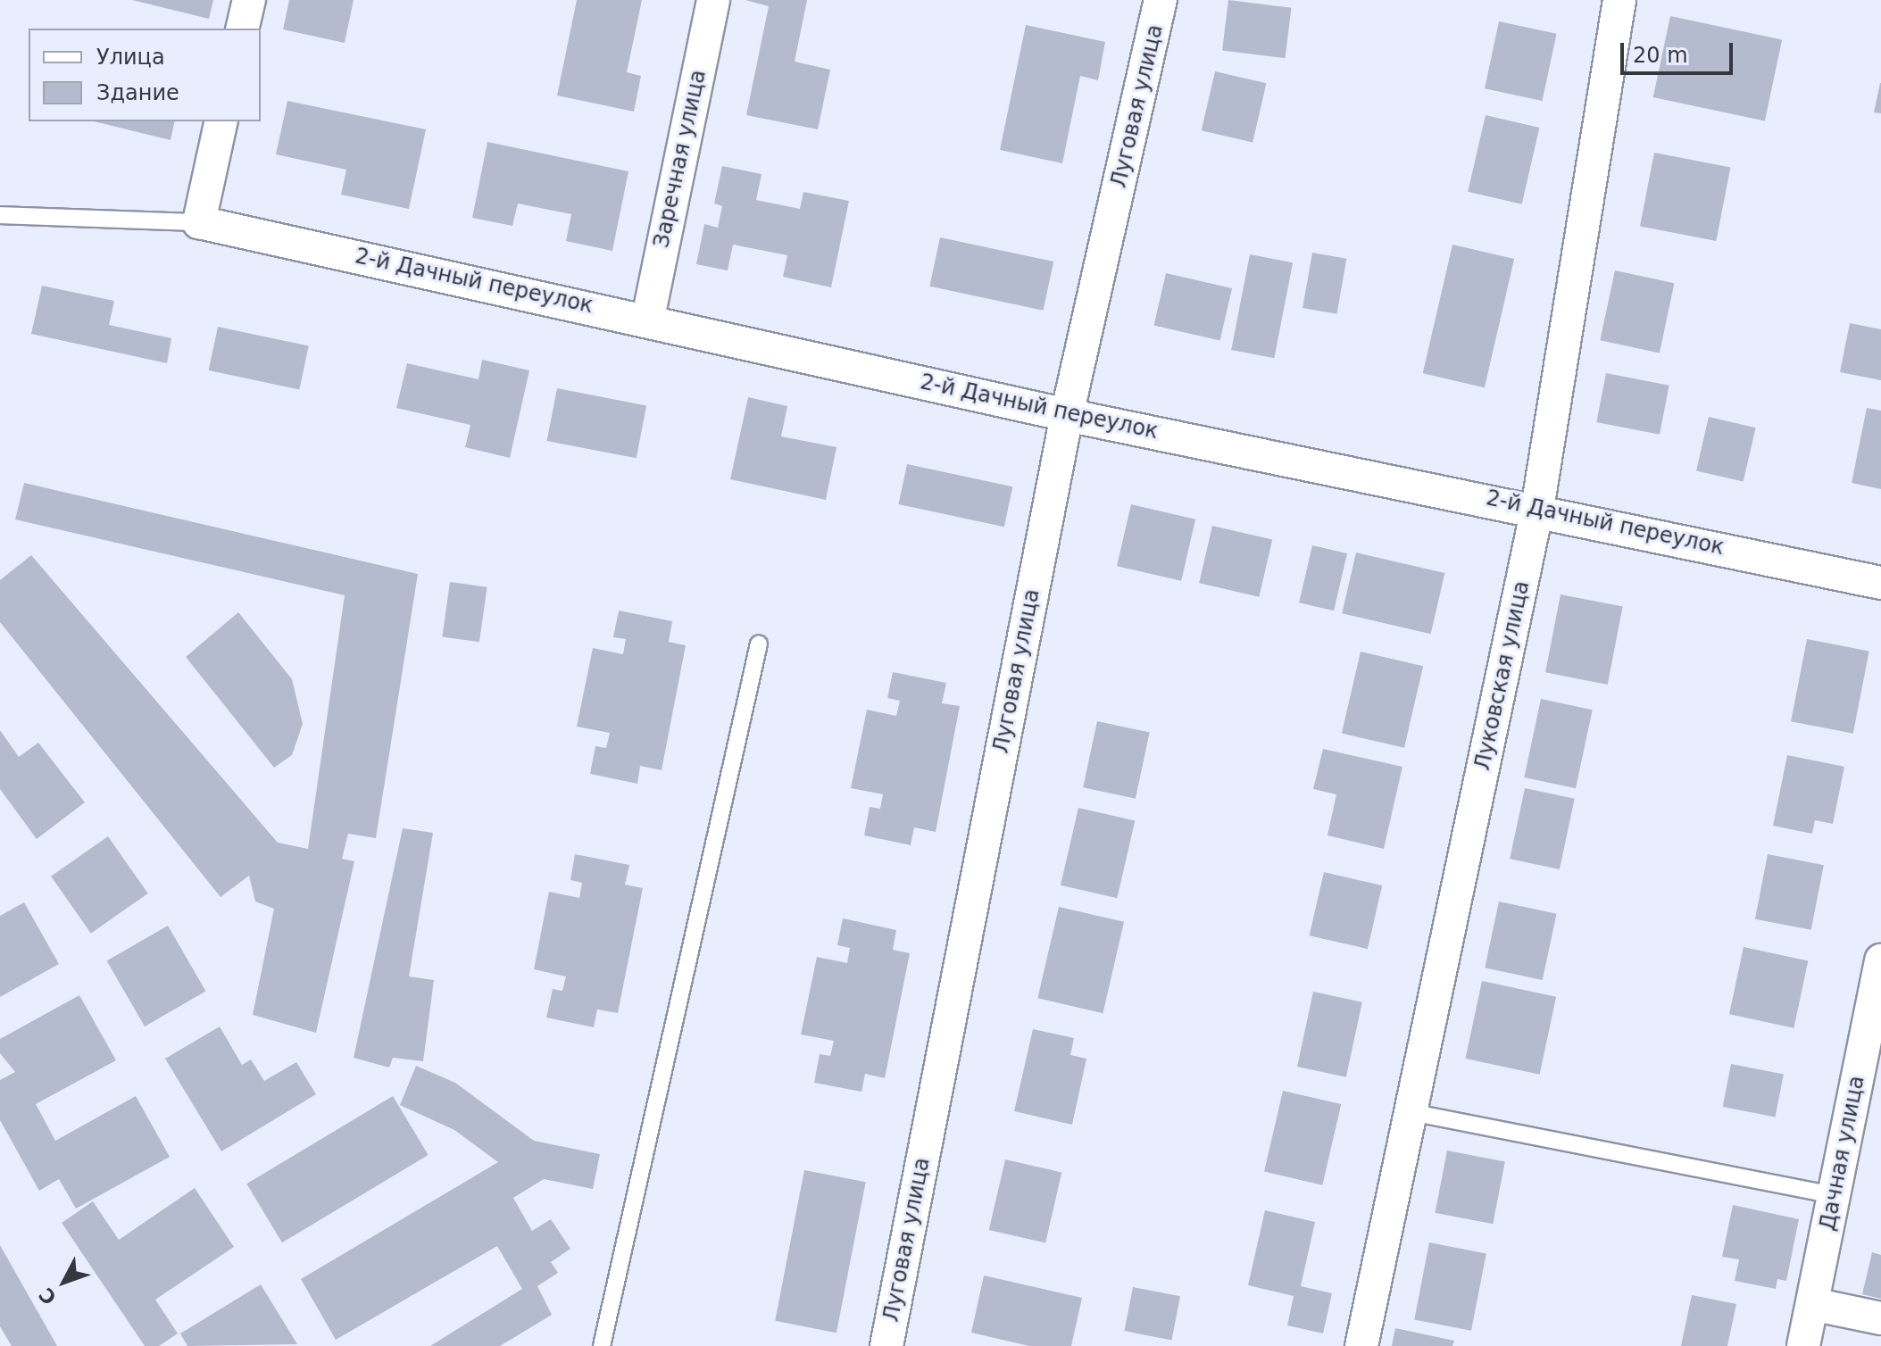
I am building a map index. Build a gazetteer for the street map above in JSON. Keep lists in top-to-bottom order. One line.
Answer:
{"streets":{"street":["Луговая улица","Заречная улица","2-й Дачный переулок","Луковская улица","Дачная улица"]},"crossings":[["Луговая улица","2-й Дачный переулок"],["Заречная улица","2-й Дачный переулок"],["2-й Дачный переулок","Луковская улица"]],"legend":["Улица","Здание"],"scale_bar":"20 m","north":"bottom left"}
